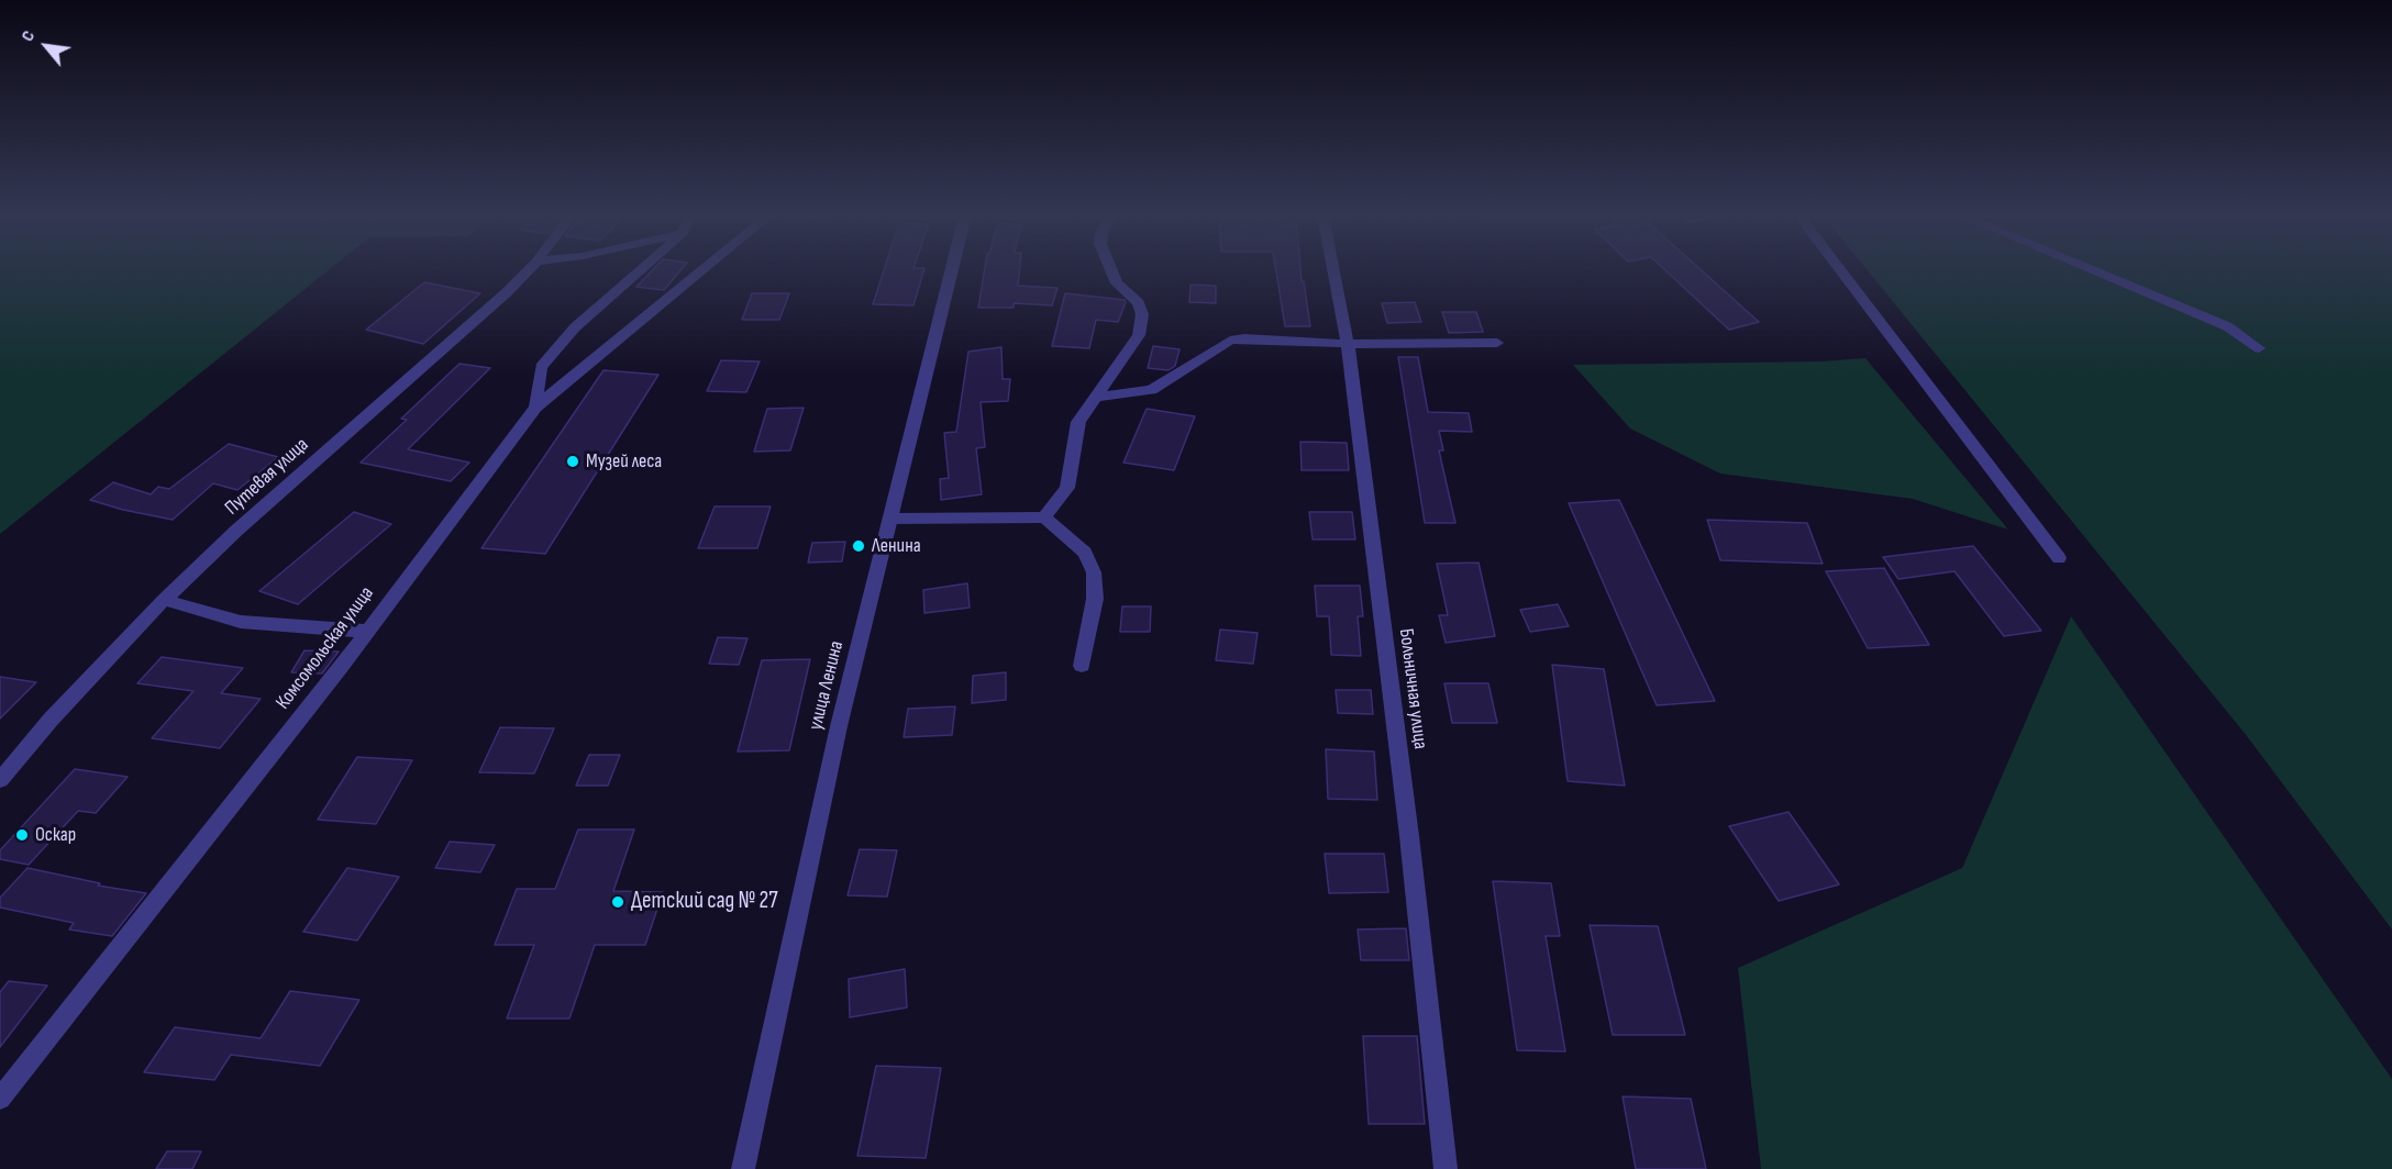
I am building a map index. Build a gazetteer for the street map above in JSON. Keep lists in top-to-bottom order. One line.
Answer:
{"streets":{"street":["Путевая улица","Комсомольская улица","улица Ленина","Больничная улица"]},"places":["Музей леса","Ленина","Оскар","Детский сад № 27"],"north":"top left"}
